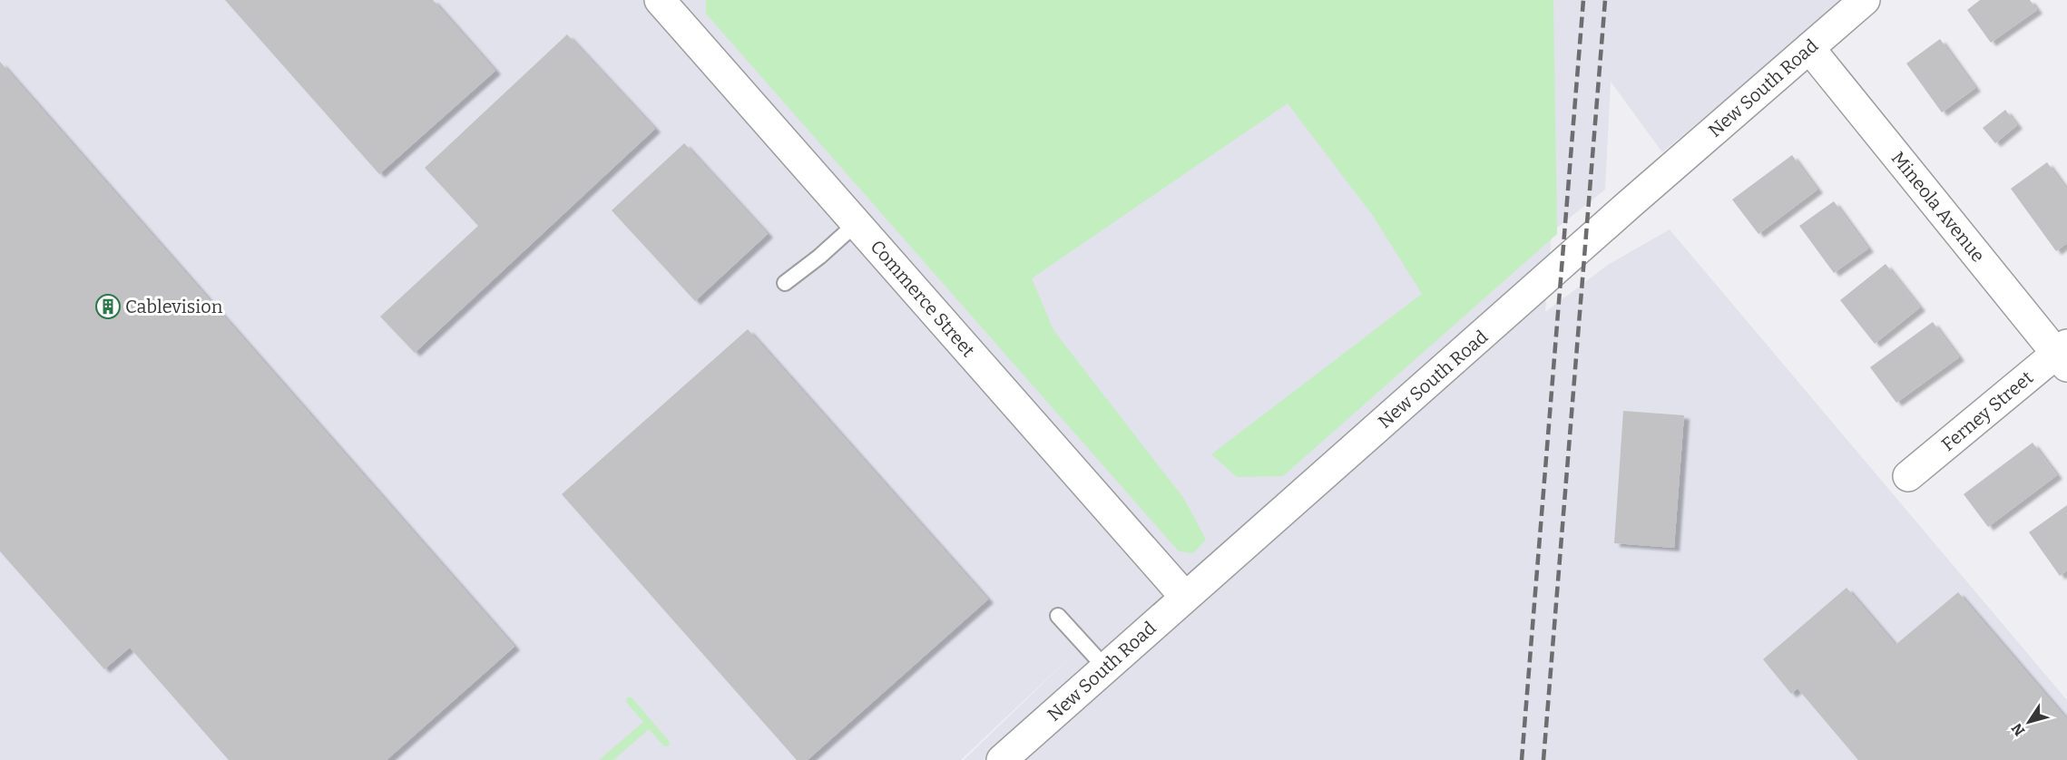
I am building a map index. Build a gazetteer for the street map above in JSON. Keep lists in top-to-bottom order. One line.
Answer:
{"streets":{"street":["New South Road","Mineola Avenue","Commerce Street","Ferney Street"]},"crossings":[["New South Road","Mineola Avenue"],["New South Road","Commerce Street"],["Mineola Avenue","Ferney Street"]],"places":{"building":["Cablevision"]},"north":"bottom left"}
